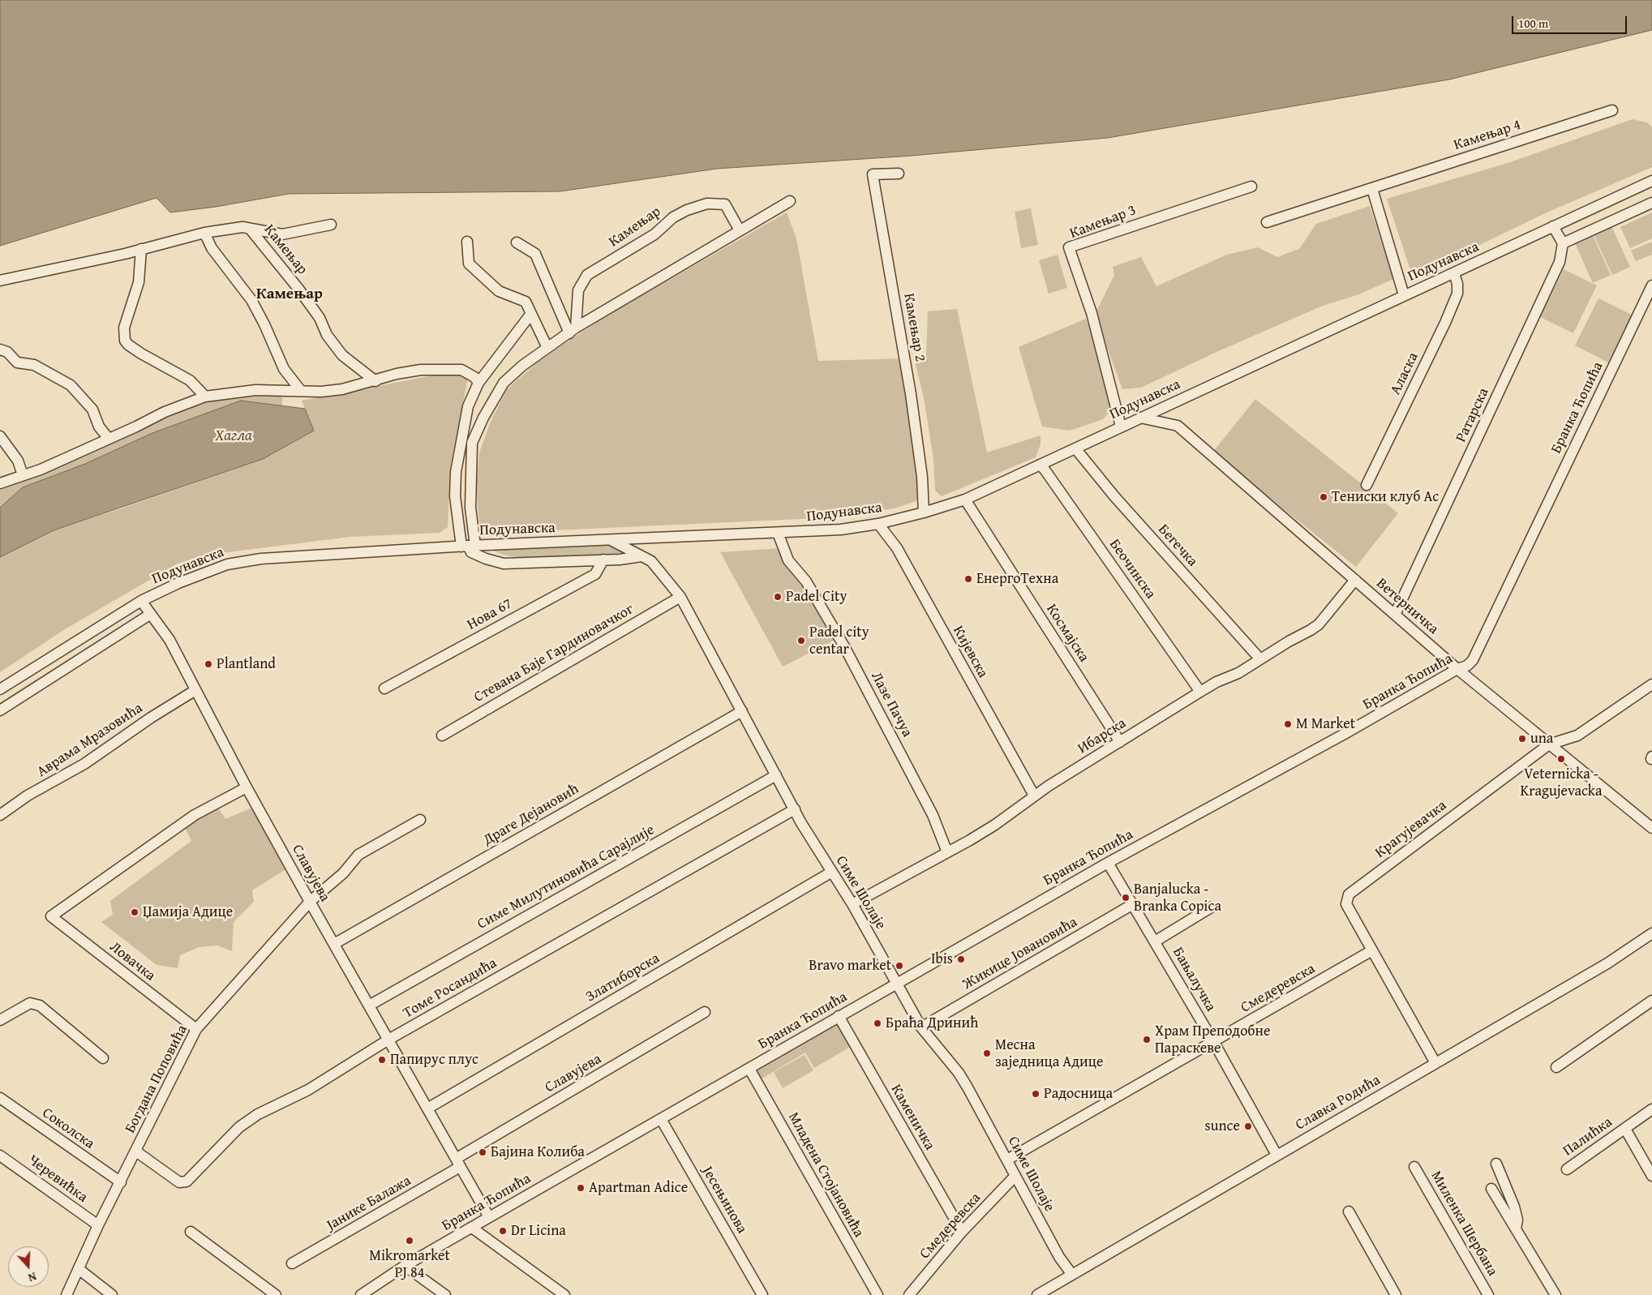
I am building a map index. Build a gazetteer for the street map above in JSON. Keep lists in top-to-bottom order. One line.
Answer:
{"streets":{"street":["Камењар 4","Камењар 3","Камењар","Подунавска","Камењар 2","Аласка","Бранка Ћопића","Ратарска","Бегечка","Беочинска","Ветерничка","Нова 67","Космајска","Кијевска","Стевана Баје Гардиновачког","Лазе Пачуа","Ибарска","Аврама Мразовића","Драге Дејановић","Крагујевачка","Славујева","Симе Милутиновића Сарајлије","Симе Шолаје","Жикице Јовановића","Ловачка","Златиборска","Бањалучка","Томе Росандића","Смедеревска","Богдана Поповића","Славка Родића","Каменичка","Соколска","Палићка","Младена Стојановића","Черевићка","Јесењинова","Јанике Балажа","Миленка Шербана"]},"crossings":[["Камењар 3","Подунавска"],["Подунавска","Камењар 2"],["Подунавска","Аласка"],["Подунавска","Бегечка"],["Подунавска","Беочинска"],["Подунавска","Ветерничка"],["Подунавска","Космајска"],["Подунавска","Кијевска"],["Подунавска","Лазе Пачуа"],["Подунавска","Славујева"],["Подунавска","Симе Шолаје"],["Бранка Ћопића","Ветерничка"],["Бранка Ћопића","Славујева"],["Бранка Ћопића","Симе Шолаје"],["Бранка Ћопића","Бањалучка"],["Бранка Ћопића","Каменичка"],["Бранка Ћопића","Младена Стојановића"],["Бранка Ћопића","Јесењинова"],["Ратарска","Ветерничка"],["Бегечка","Ибарска"],["Беочинска","Ибарска"],["Ветерничка","Ибарска"],["Ветерничка","Крагујевачка"],["Космајска","Ибарска"],["Кијевска","Ибарска"],["Стевана Баје Гардиновачког","Симе Шолаје"],["Лазе Пачуа","Ибарска"],["Ибарска","Симе Шолаје"],["Аврама Мразовића","Славујева"],["Драге Дејановић","Славујева"],["Драге Дејановић","Симе Шолаје"],["Крагујевачка","Смедеревска"],["Крагујевачка","Славка Родића"],["Славујева","Симе Милутиновића Сарајлије"],["Славујева","Ловачка"],["Славујева","Златиборска"],["Славујева","Томе Росандића"],["Славујева","Богдана Поповића"],["Славујева","Јанике Балажа"],["Симе Милутиновића Сарајлије","Симе Шолаје"],["Симе Шолаје","Жикице Јовановића"],["Симе Шолаје","Златиборска"],["Симе Шолаје","Томе Росандића"],["Симе Шолаје","Смедеревска"],["Симе Шолаје","Славка Родића"],["Жикице Јовановића","Бањалучка"],["Ловачка","Богдана Поповића"],["Бањалучка","Смедеревска"],["Бањалучка","Славка Родића"],["Томе Росандића","Богдана Поповића"],["Смедеревска","Каменичка"],["Богдана Поповића","Соколска"],["Богдана Поповића","Черевићка"]],"districts":["Камењар"],"water":["Хагла"],"places":["Тениски клуб Ас","ЕнергоТехна","Padel City","Padel city centar","Plantland","M Market","una","Veternicka - Kragujevacka","Banjalucka - Branka Copica","Џамија Адице","Ibis","Bravo market","Браћа Дринић","Храм Преподобне Параскеве","Месна заједница Адице","Папирус плус","Радосница","sunce","Бајина Колиба","Apartman Adice","Dr Licina","Mikromarket PJ 84"],"scale_bar":"100 m","north":"bottom"}
